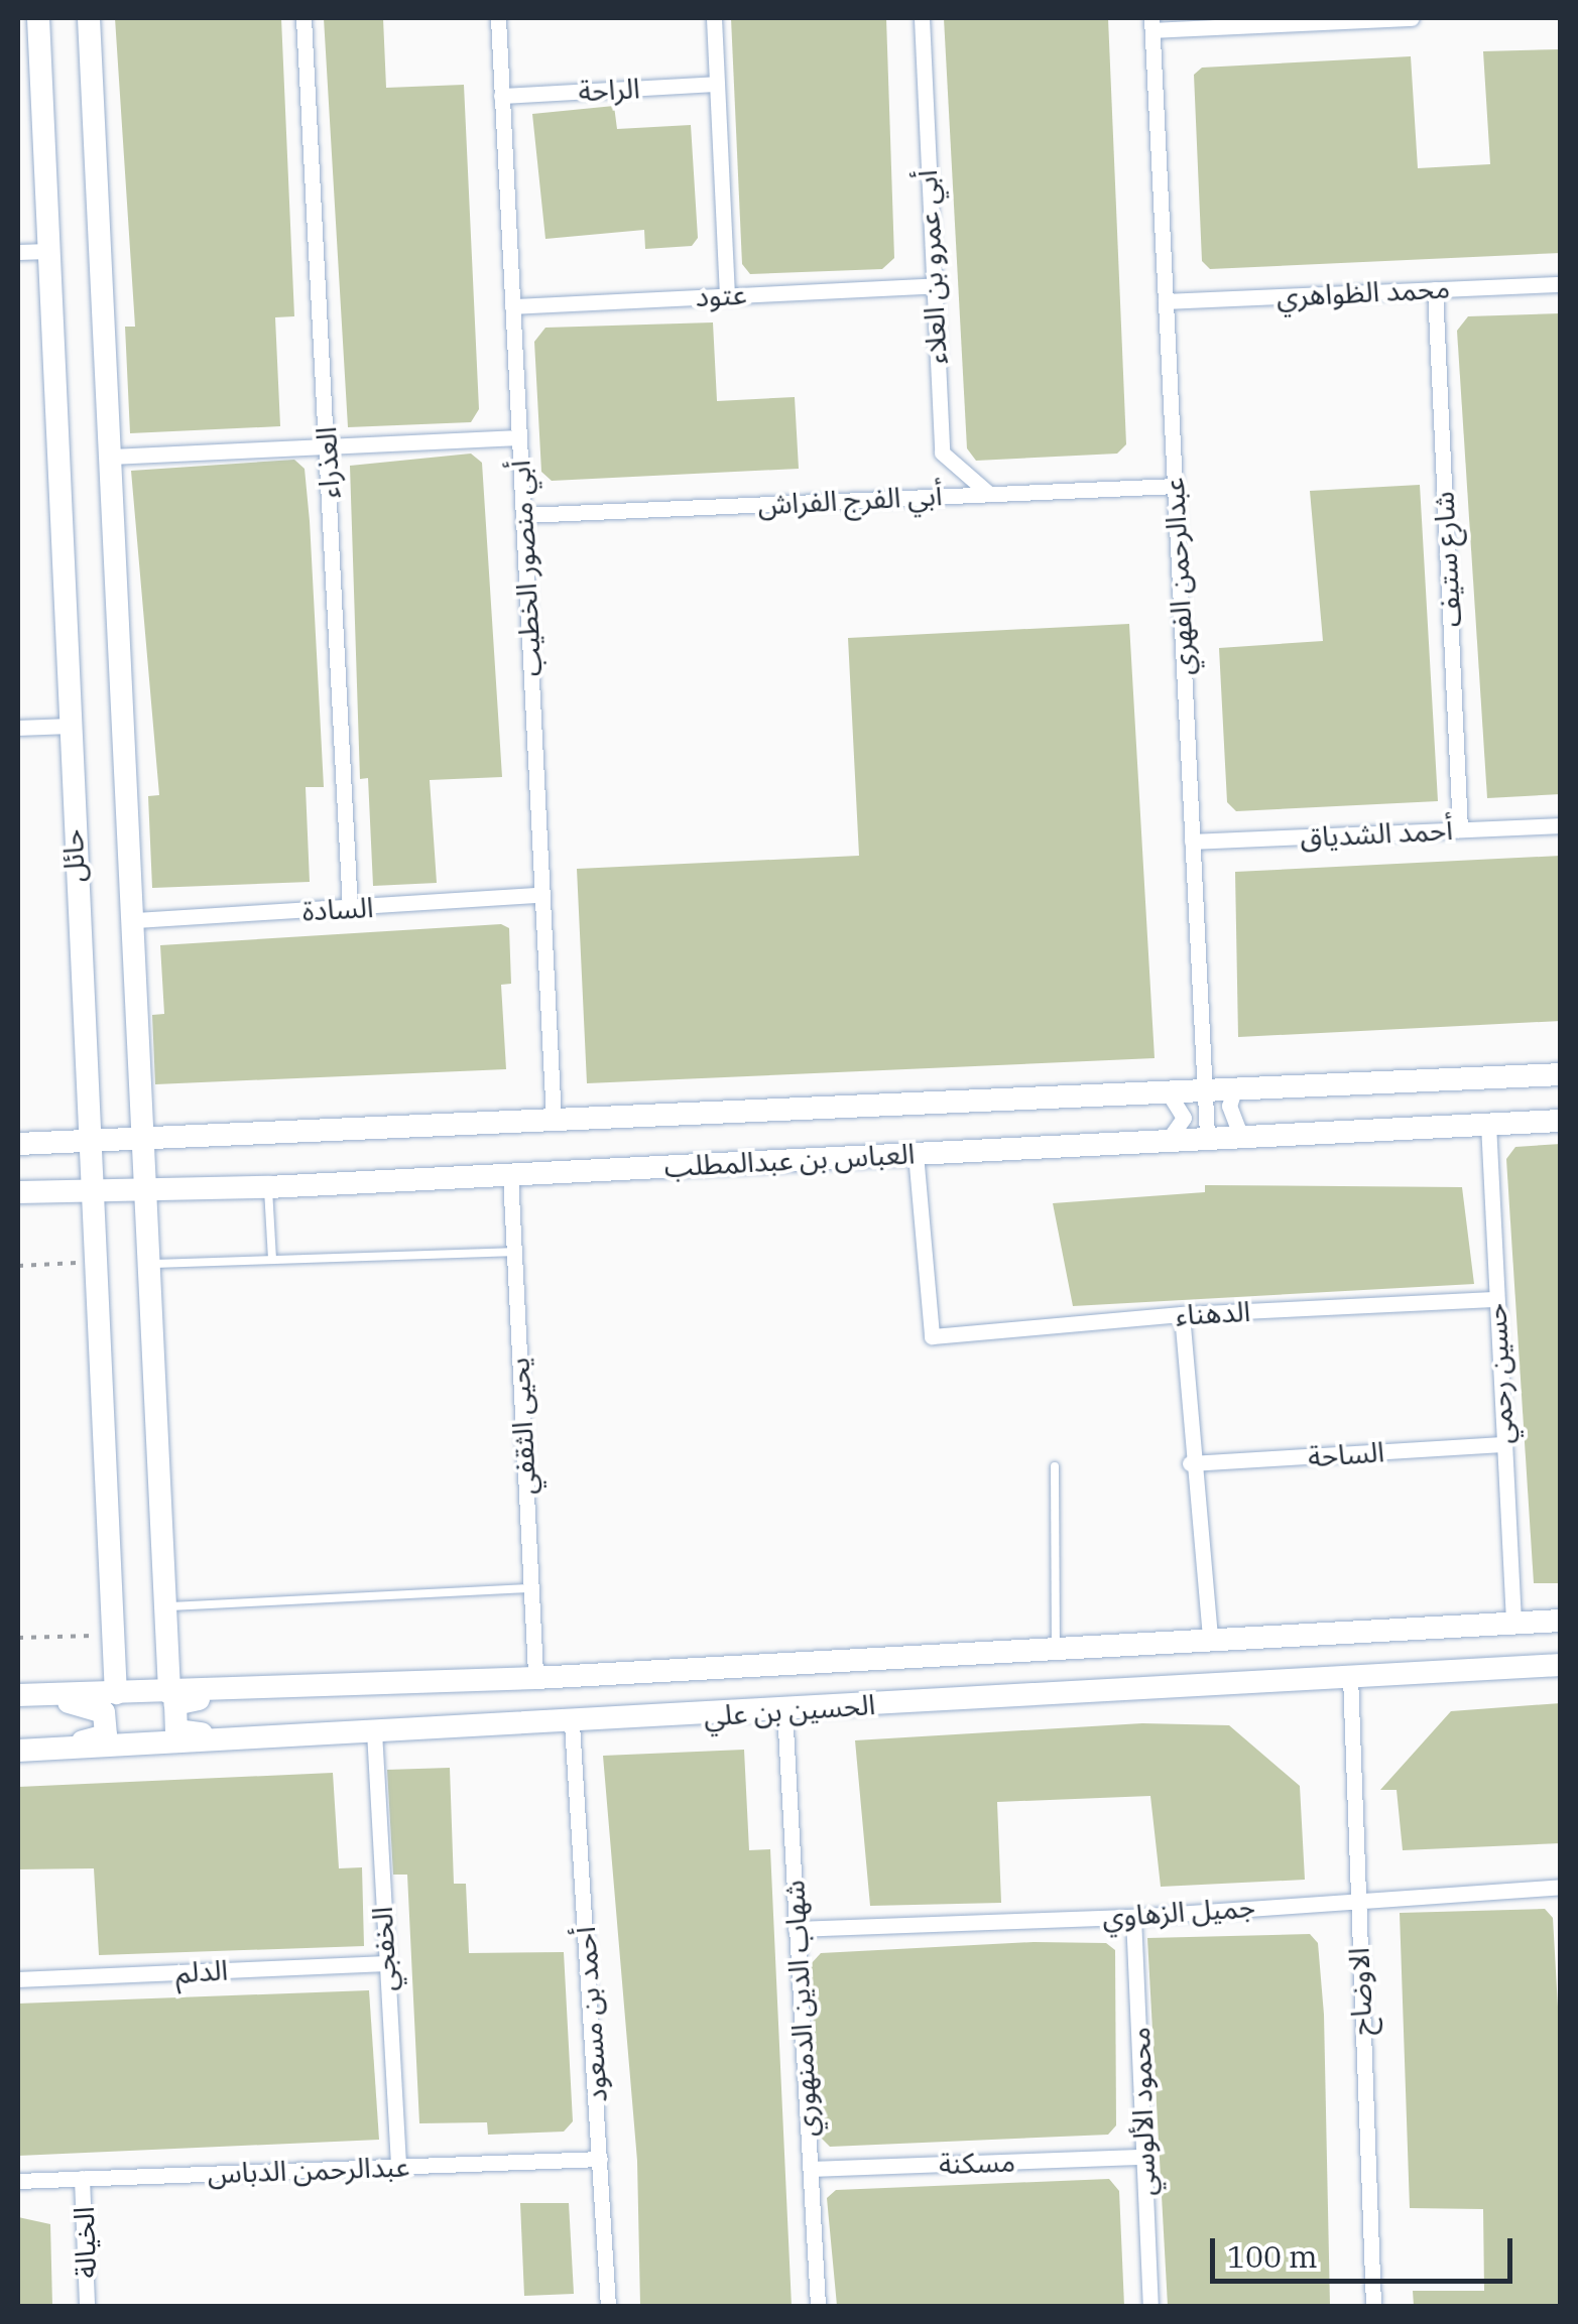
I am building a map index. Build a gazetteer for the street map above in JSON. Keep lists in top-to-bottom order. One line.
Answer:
{"streets":{"street":["الراحة","أبي عمرو بن العلاء","محمد الظواهري","عتود","العذراء","أبي الفرج الفراش","شارع ستيف","أبي منصور الخطيب","عبدالرحمن الفهري","أحمد الشدياق","حائل","السادة","العباس بن عبدالمطلب","الدهناء","حسين رحمي","يحيى الثقفي","الساحة","الحسين بن علي","جميل الزهاوي","الخفجي","الدلم","الاوضاح","شهاب الدين الدمنهوري","أحمد بن مسعود","محمود الألوسي","مسكنة","عبدالرحمن الدباس","الخيالة"]},"crossings":[["الراحة","أبي منصور الخطيب"],["أبي عمرو بن العلاء","عتود"],["أبي عمرو بن العلاء","أبي الفرج الفراش"],["محمد الظواهري","شارع ستيف"],["محمد الظواهري","عبدالرحمن الفهري"],["عتود","أبي منصور الخطيب"],["العذراء","السادة"],["أبي الفرج الفراش","أبي منصور الخطيب"],["أبي الفرج الفراش","عبدالرحمن الفهري"],["شارع ستيف","أحمد الشدياق"],["أبي منصور الخطيب","السادة"],["أبي منصور الخطيب","العباس بن عبدالمطلب"],["عبدالرحمن الفهري","أحمد الشدياق"],["عبدالرحمن الفهري","العباس بن عبدالمطلب"],["حائل","السادة"],["حائل","العباس بن عبدالمطلب"],["حائل","الحسين بن علي"],["العباس بن عبدالمطلب","الدهناء"],["العباس بن عبدالمطلب","حسين رحمي"],["العباس بن عبدالمطلب","يحيى الثقفي"],["الدهناء","حسين رحمي"],["حسين رحمي","الساحة"],["حسين رحمي","الحسين بن علي"],["يحيى الثقفي","الحسين بن علي"],["الحسين بن علي","الخفجي"],["الحسين بن علي","الاوضاح"],["الحسين بن علي","شهاب الدين الدمنهوري"],["الحسين بن علي","أحمد بن مسعود"],["جميل الزهاوي","الاوضاح"],["جميل الزهاوي","شهاب الدين الدمنهوري"],["جميل الزهاوي","محمود الألوسي"],["الخفجي","الدلم"],["الخفجي","عبدالرحمن الدباس"],["شهاب الدين الدمنهوري","مسكنة"],["أحمد بن مسعود","عبدالرحمن الدباس"],["محمود الألوسي","مسكنة"],["عبدالرحمن الدباس","الخيالة"]],"scale_bar":"100 m"}
